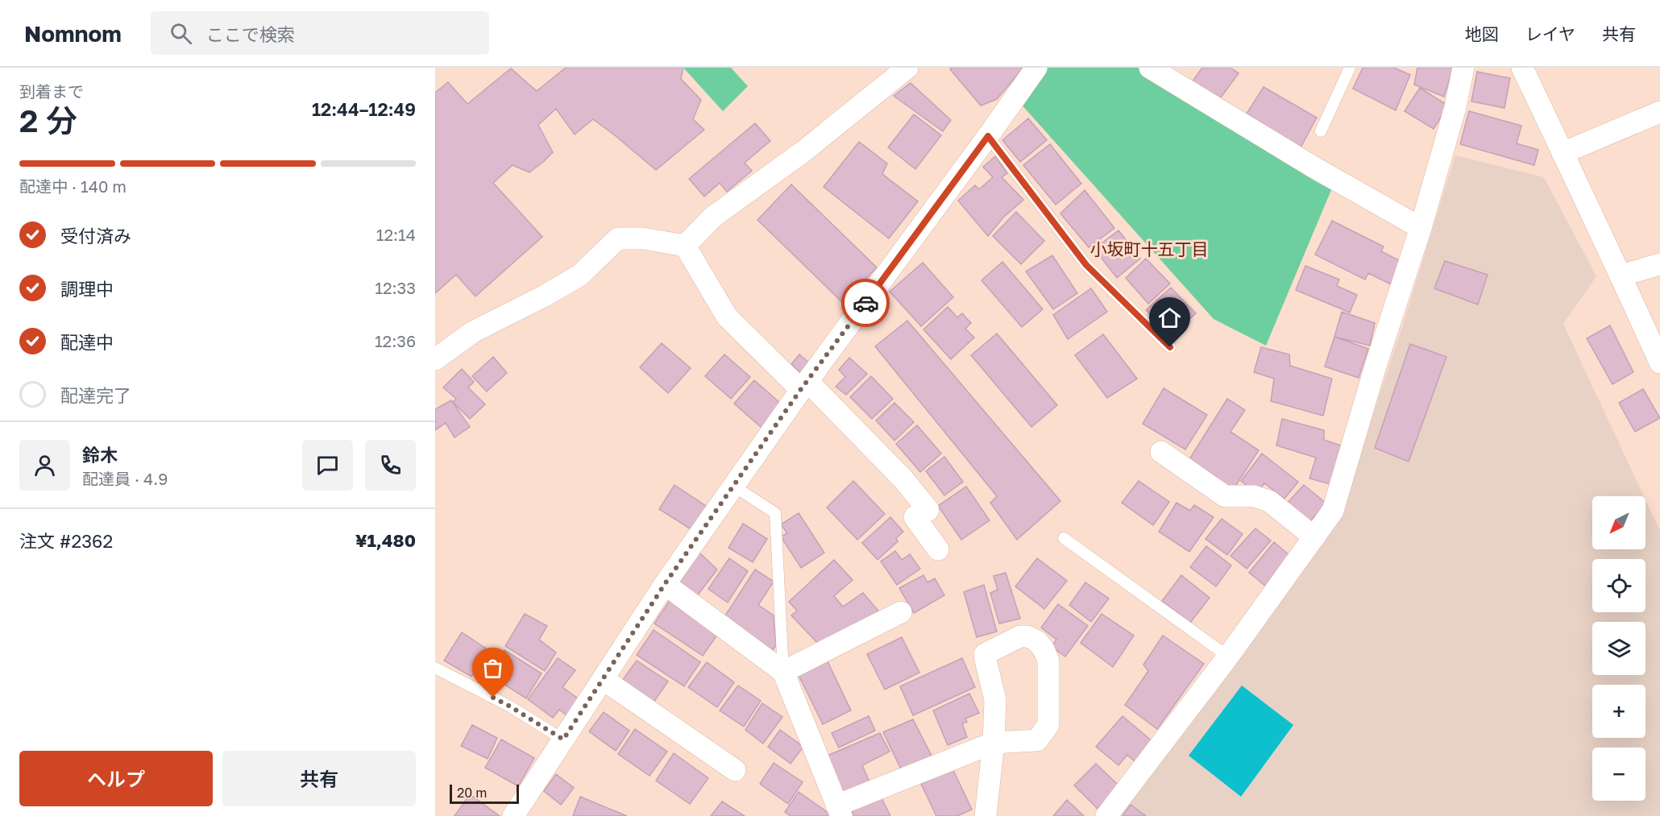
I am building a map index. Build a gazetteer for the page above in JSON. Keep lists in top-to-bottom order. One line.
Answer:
{"districts":["小坂町十五丁目"],"scale_bar":"20 m","north":"bottom left","page":{"header":"Nomnom","search":"ここで検索","nav":["地図","レイヤ","共有"],"heading":["2 分","到着まで","12:44–12:49"],"panel":["鈴木","配達員 · 4.9","注文 #2362","¥1,480"],"bar":"配達中 · 140 m","list":[["受付済み","12:14"],["調理中","12:33"],["配達中","12:36"],"配達完了"],"map_buttons":["+","−"],"buttons":["ヘルプ","共有"],"scale":"20 m"}}
